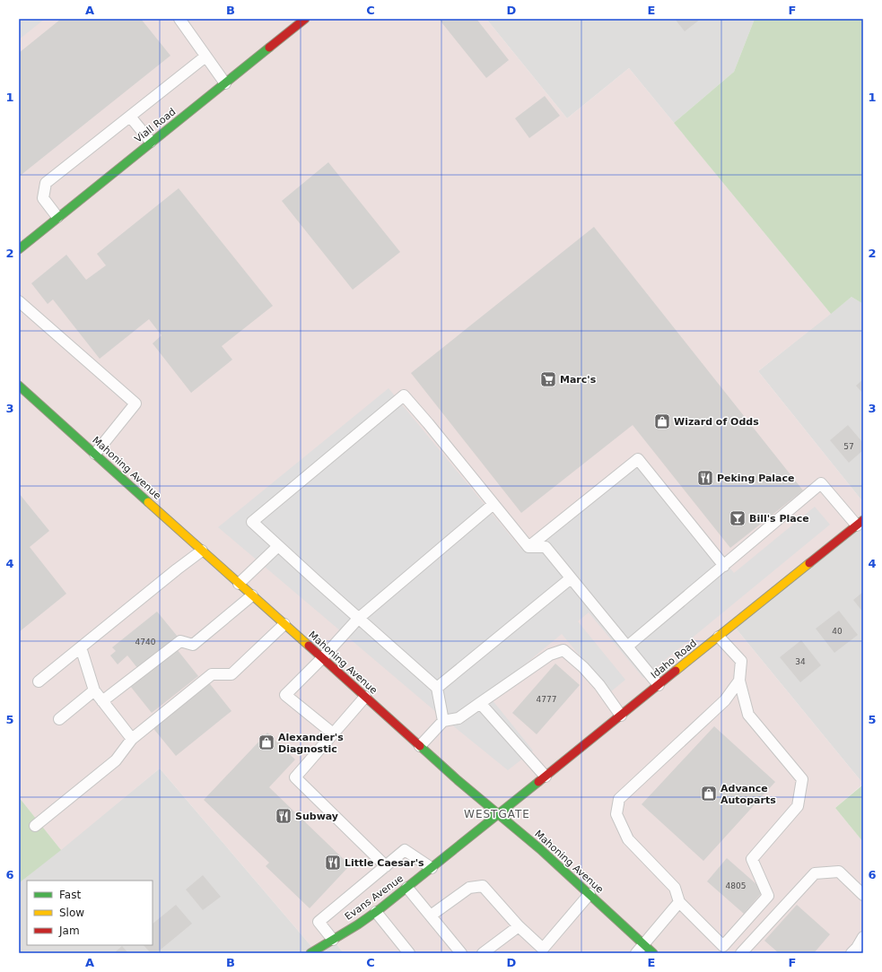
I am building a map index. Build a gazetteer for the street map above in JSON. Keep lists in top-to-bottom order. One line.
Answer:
{"streets":{"street":["Viall Road","Mahoning Avenue","Idaho Road","Evans Avenue"]},"crossings":[["Mahoning Avenue","Idaho Road"],["Mahoning Avenue","Evans Avenue"],["Idaho Road","Evans Avenue"]],"districts":["WESTGATE"],"places":{"supermarket":["Marc's"],"shop":["Wizard of Odds","Alexander's Diagnostic","Advance Autoparts"],"restaurant":["Peking Palace","Subway","Little Caesar's"],"bar":["Bill's Place"]},"house_numbers":["57","40","4740","34","4777","4805"],"legend":["Fast","Slow","Jam"],"grid":{"columns":["A","B","C","D","E","F"],"rows":["1","2","3","4","5","6"]}}
